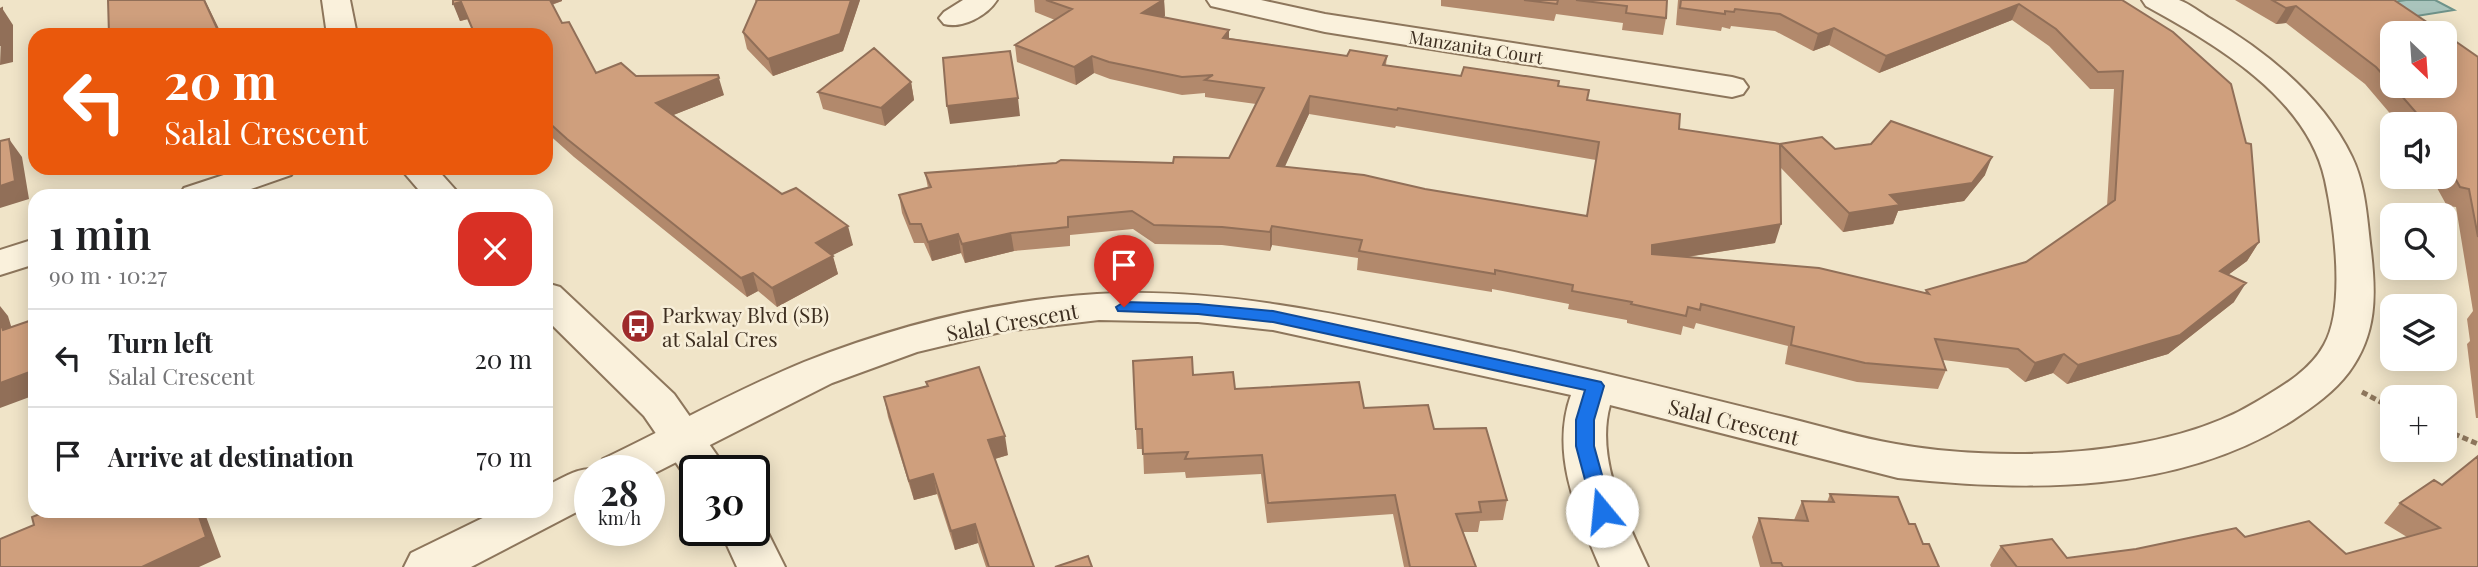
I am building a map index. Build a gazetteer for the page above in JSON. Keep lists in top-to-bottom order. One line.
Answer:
{"streets":{"street":["Manzanita Court","Salal Crescent"]},"places":{"bus stop":["Parkway Blvd (SB) at Salal Cres"]},"north":"bottom right","page":{"map_buttons":"+","turn":["20 m","Salal Crescent"],"heading":["1 min","90 m · 10:27"],"list":[{"name":"Turn left","note":"Salal Crescent","value":"20 m"},{"name":"Arrive at destination","value":"70 m"}],"speed":"28 km/h","limit":"30"}}
